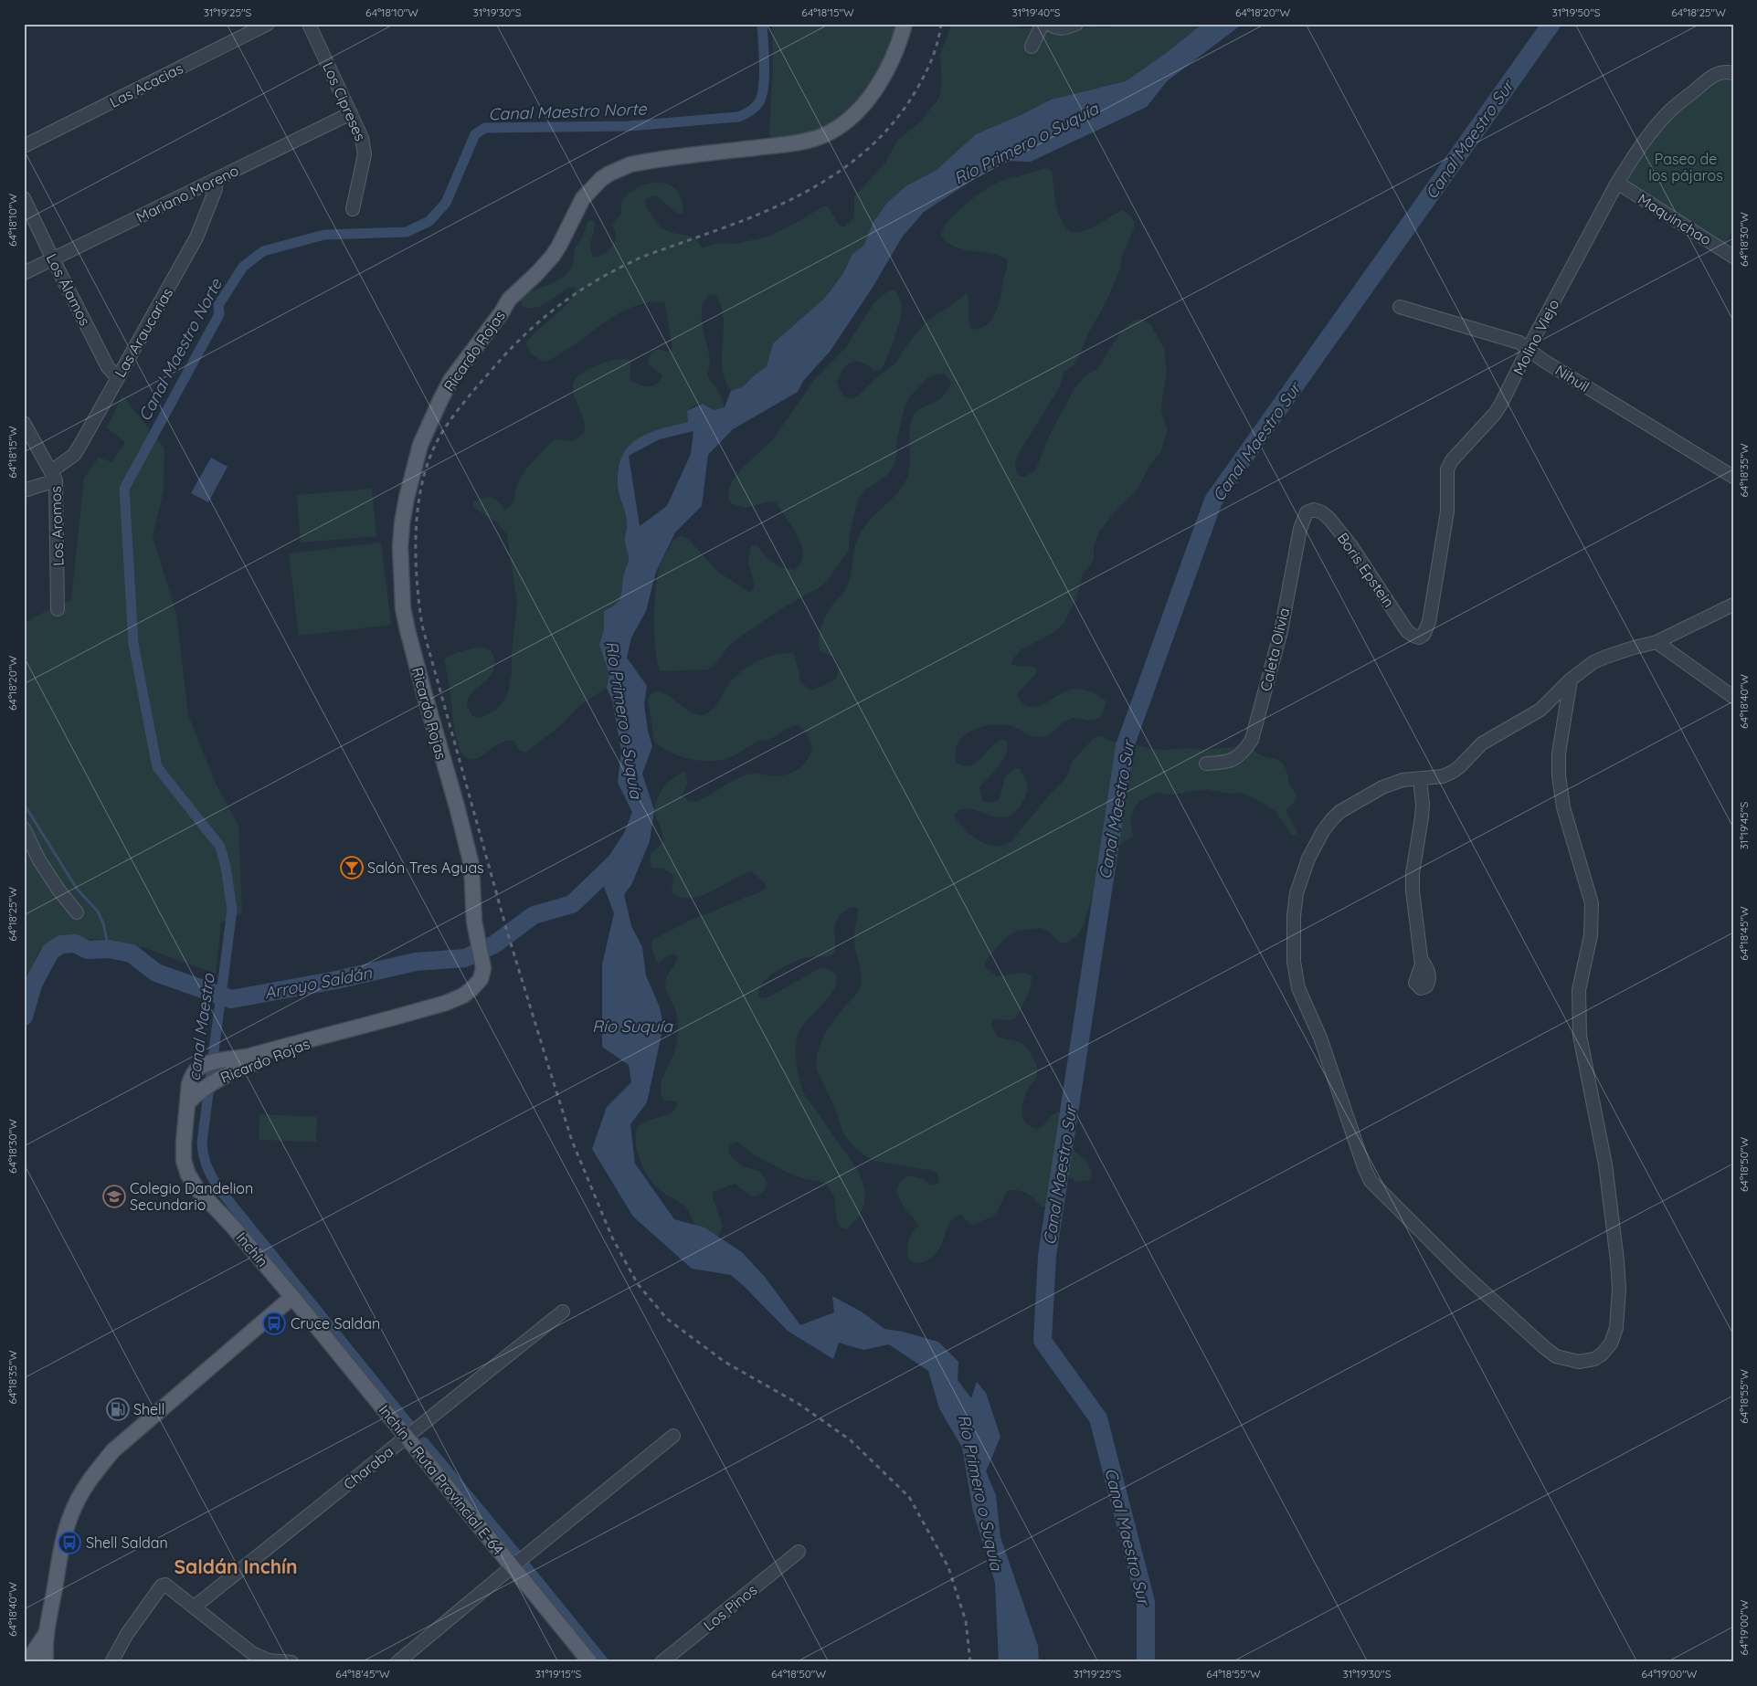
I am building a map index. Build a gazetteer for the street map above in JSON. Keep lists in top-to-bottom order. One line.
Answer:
{"streets":{"main road":["Ricardo Rojas","Inchín","Inchín - Ruta Provincial E-64"],"street":["Las Acacias","Los Cipreses","Mariano Moreno","Maquinchao","Los Álamos","Las Araucarias","Molino Viejo","Nihuil","Los Aromos","Boris Epstein","Caleta Olivia","Charaba","Los Pinos"]},"crossings":[["Los Cipreses","Mariano Moreno"],["Mariano Moreno","Los Álamos"],["Mariano Moreno","Las Araucarias"],["Maquinchao","Molino Viejo"],["Los Álamos","Las Araucarias"],["Las Araucarias","Los Aromos"],["Molino Viejo","Nihuil"],["Molino Viejo","Boris Epstein"],["Ricardo Rojas","Inchín"],["Boris Epstein","Caleta Olivia"],["Inchín","Inchín - Ruta Provincial E-64"],["Charaba","Inchín - Ruta Provincial E-64"]],"districts":["Saldán Inchín"],"water":["Canal Maestro Norte","Canal Maestro Sur","Río Primero o Suquía","Arroyo Saldán","Río Suquía","canal Maestro"],"parks":["Paseo de los pájaros"],"places":{"bar":["Salón Tres Aguas"],"school or university":["Colegio Dandelion Secundario"],"bus stop":["Cruce Saldan","Shell Saldan"],"fuel station":["Shell"]},"coordinates":["31°19'25\"S","64°18'10\"W","31°19'30\"S","64°18'15\"W","31°19'40\"S","64°18'20\"W","31°19'50\"S","64°18'25\"W","64°18'30\"W","64°18'35\"W","64°18'40\"W","31°19'45\"S","64°18'45\"W","64°18'50\"W","64°18'55\"W","64°19'00\"W","31°19'15\"S"]}
